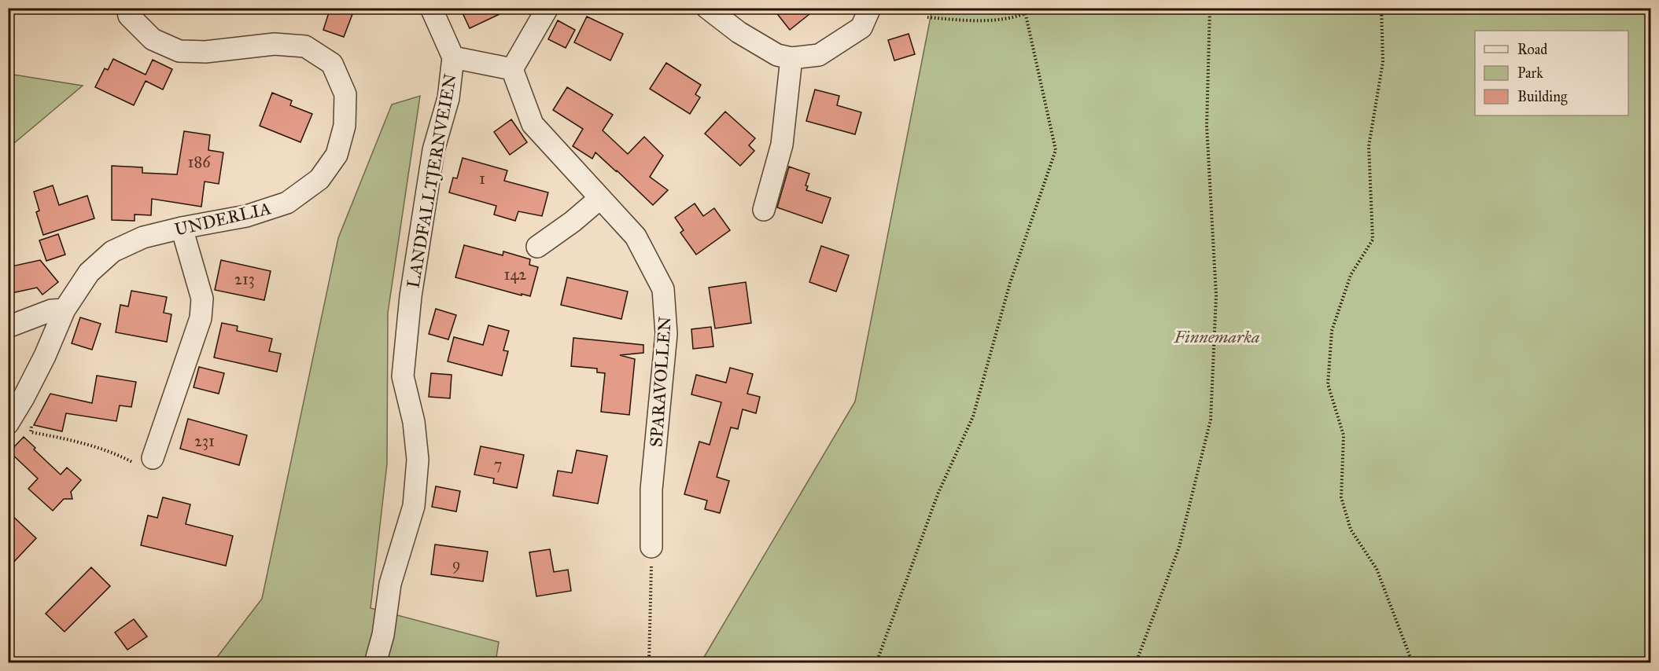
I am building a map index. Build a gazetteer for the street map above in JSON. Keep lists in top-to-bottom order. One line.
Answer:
{"streets":{"street":["LANDFALLTJERNVEIEN","UNDERLIA","SPARAVOLLEN"]},"parks":["Finnemarka"],"house_numbers":["186","1","142","213","231","7","9"],"legend":["Road","Park","Building"]}
